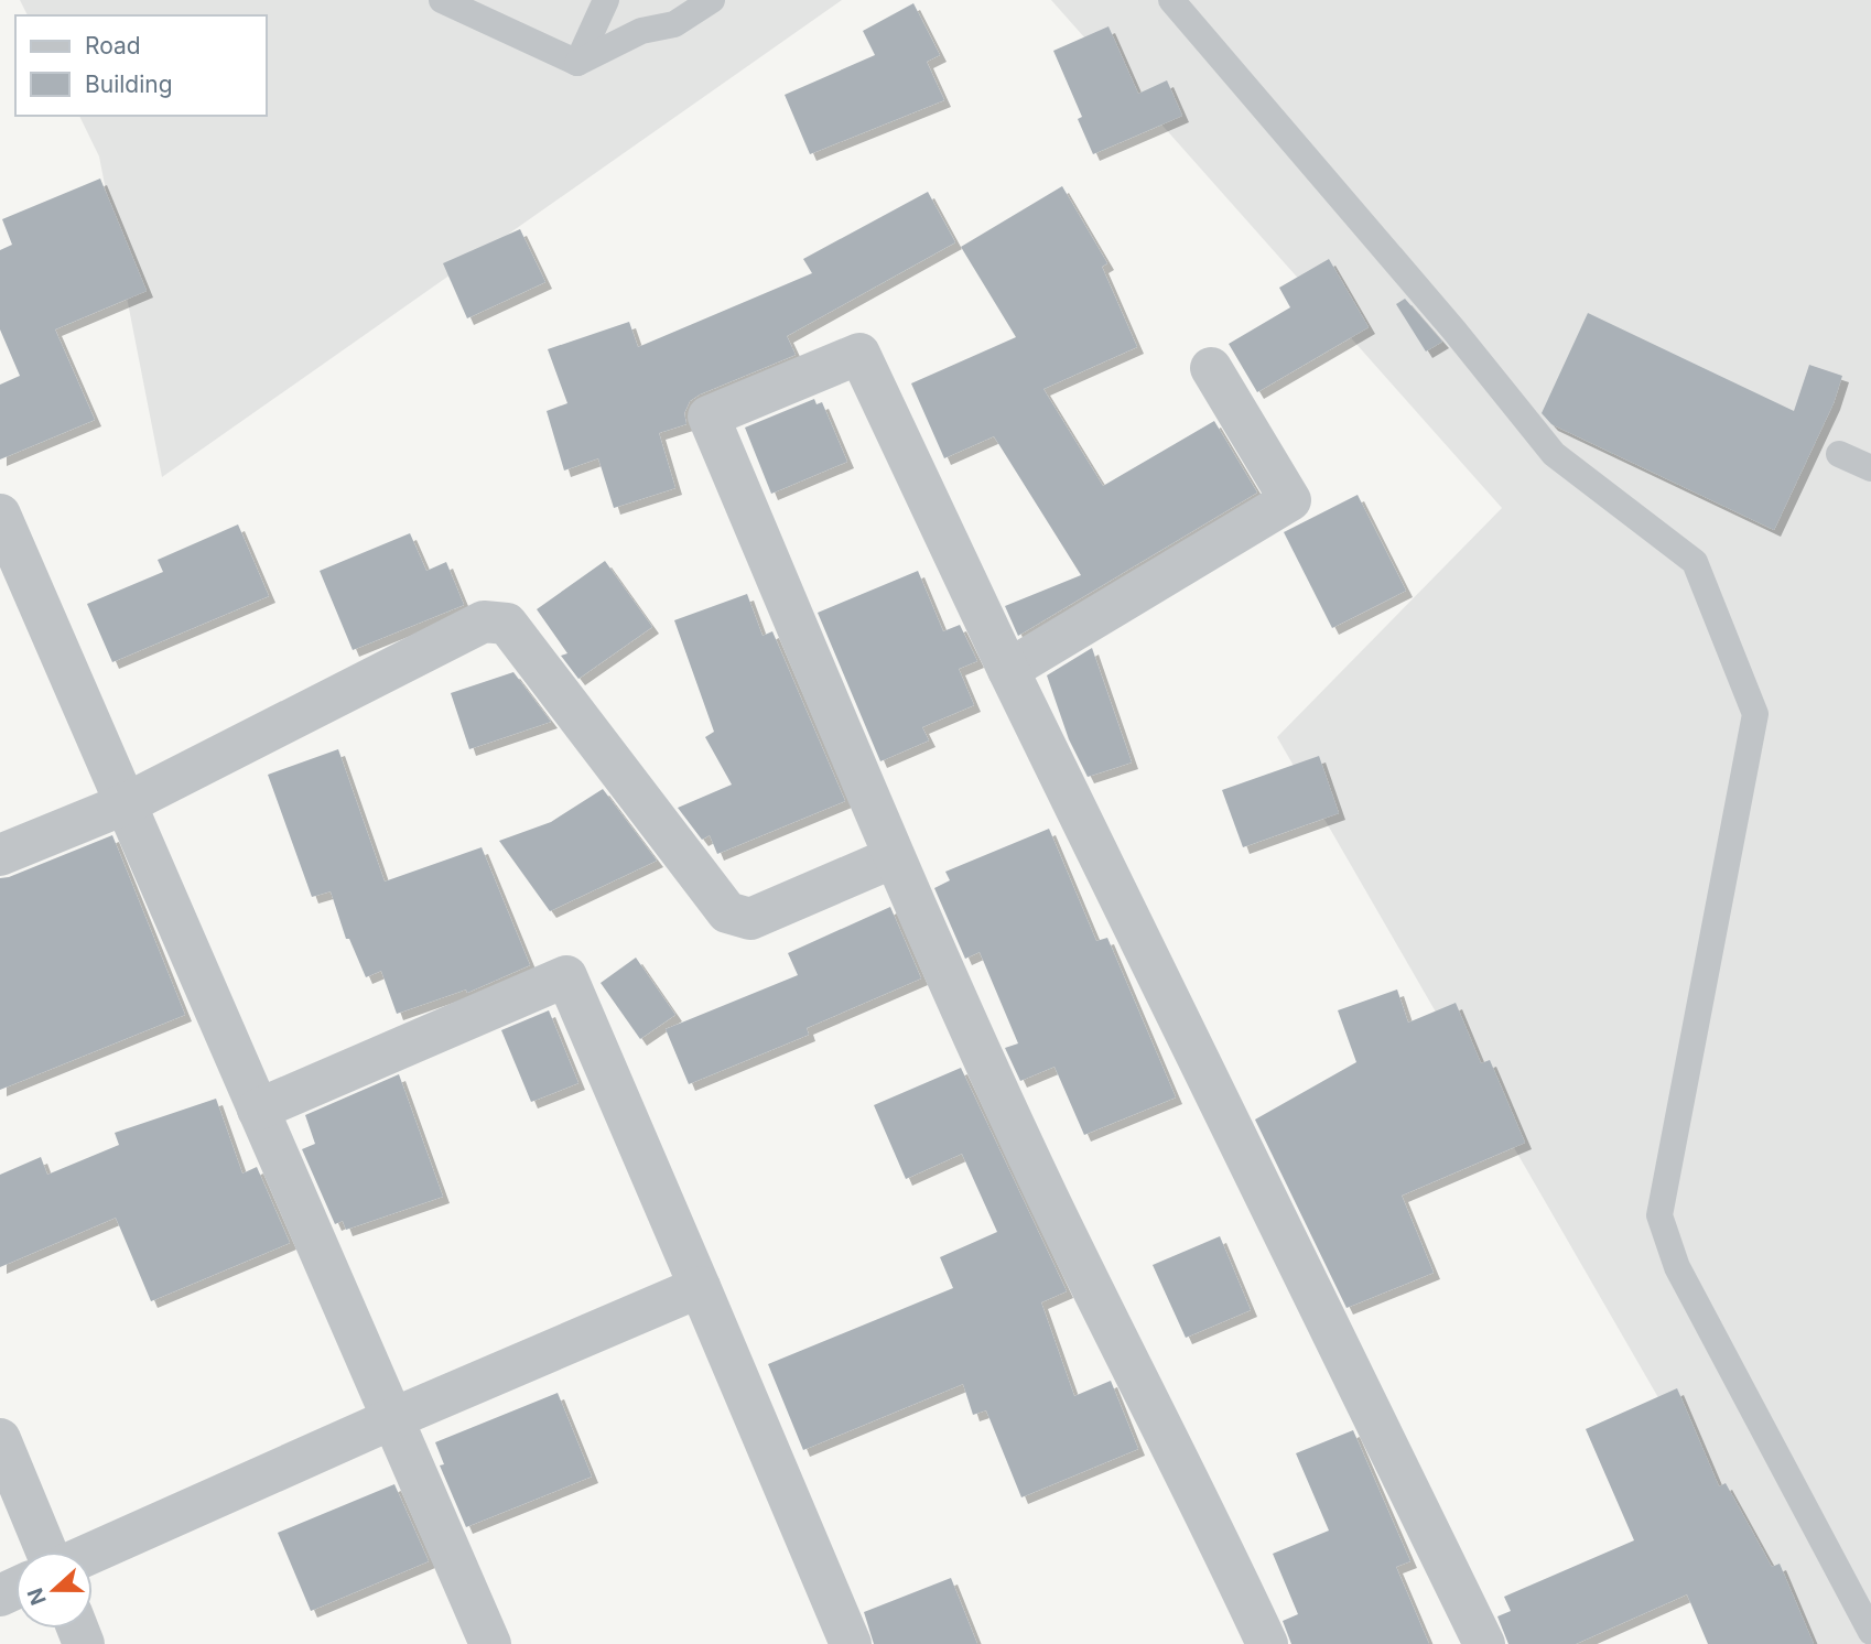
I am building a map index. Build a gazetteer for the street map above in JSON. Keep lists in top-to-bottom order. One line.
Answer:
{"legend":["Road","Building"],"north":"left"}
